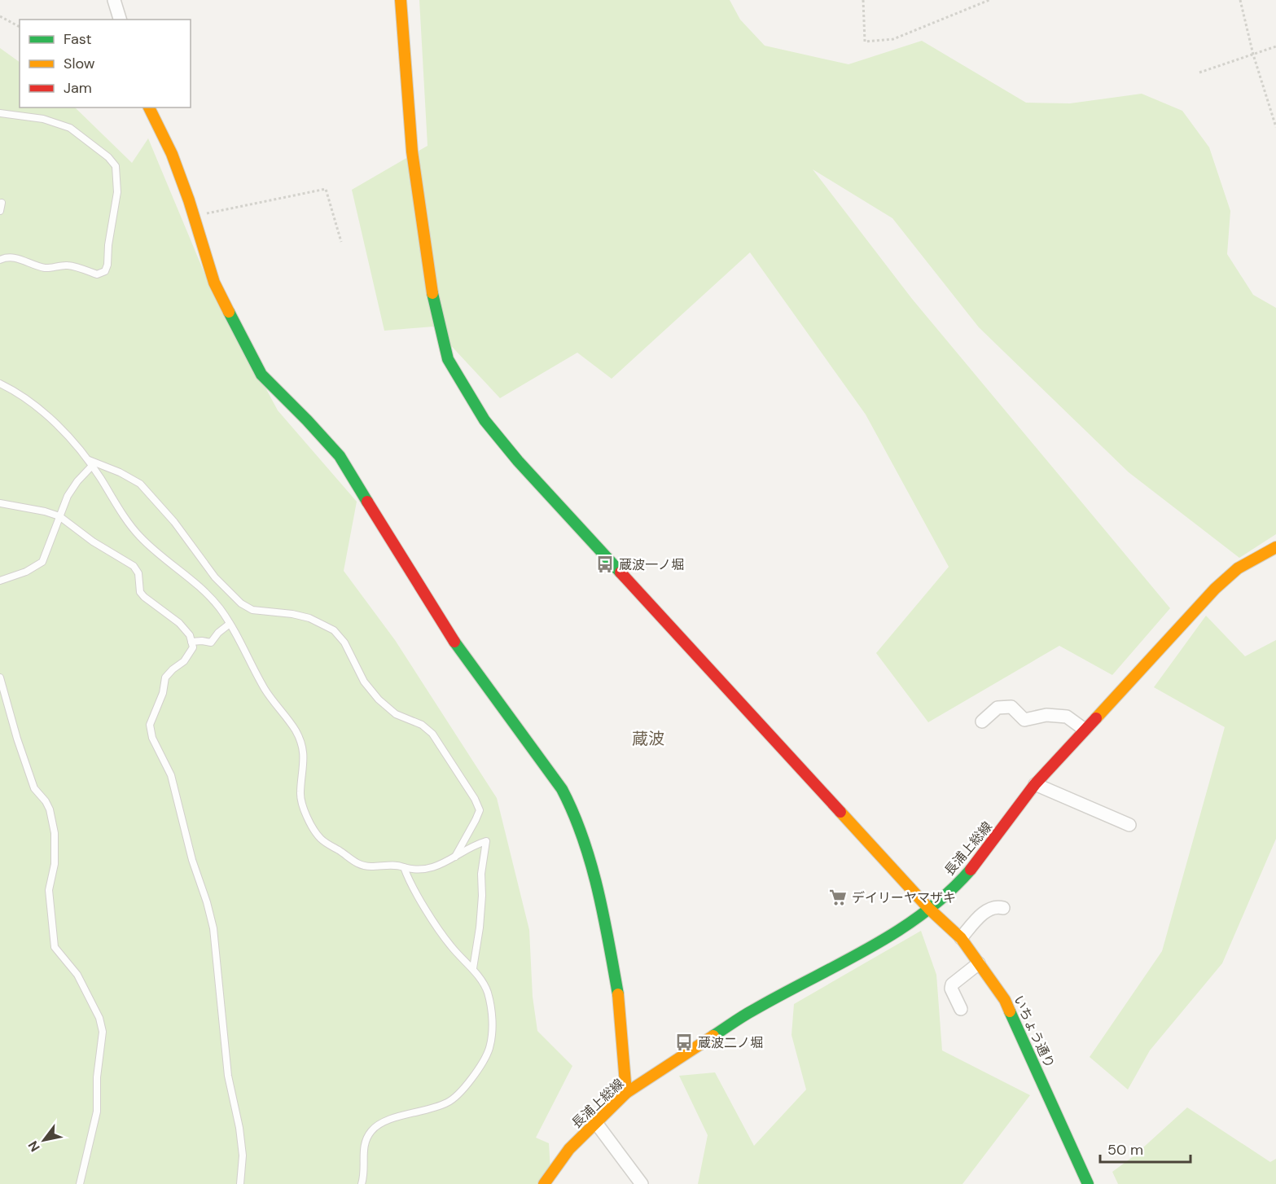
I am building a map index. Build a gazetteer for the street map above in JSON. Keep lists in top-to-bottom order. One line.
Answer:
{"streets":{"street":["長浦上総線","いちょう通り"]},"crossings":[["長浦上総線","いちょう通り"]],"districts":["蔵波"],"places":{"bus stop":["蔵波一ノ堀","蔵波二ノ堀"],"supermarket":["デイリーヤマザキ"]},"legend":["Fast","Slow","Jam"],"scale_bar":"50 m","north":"bottom left"}
